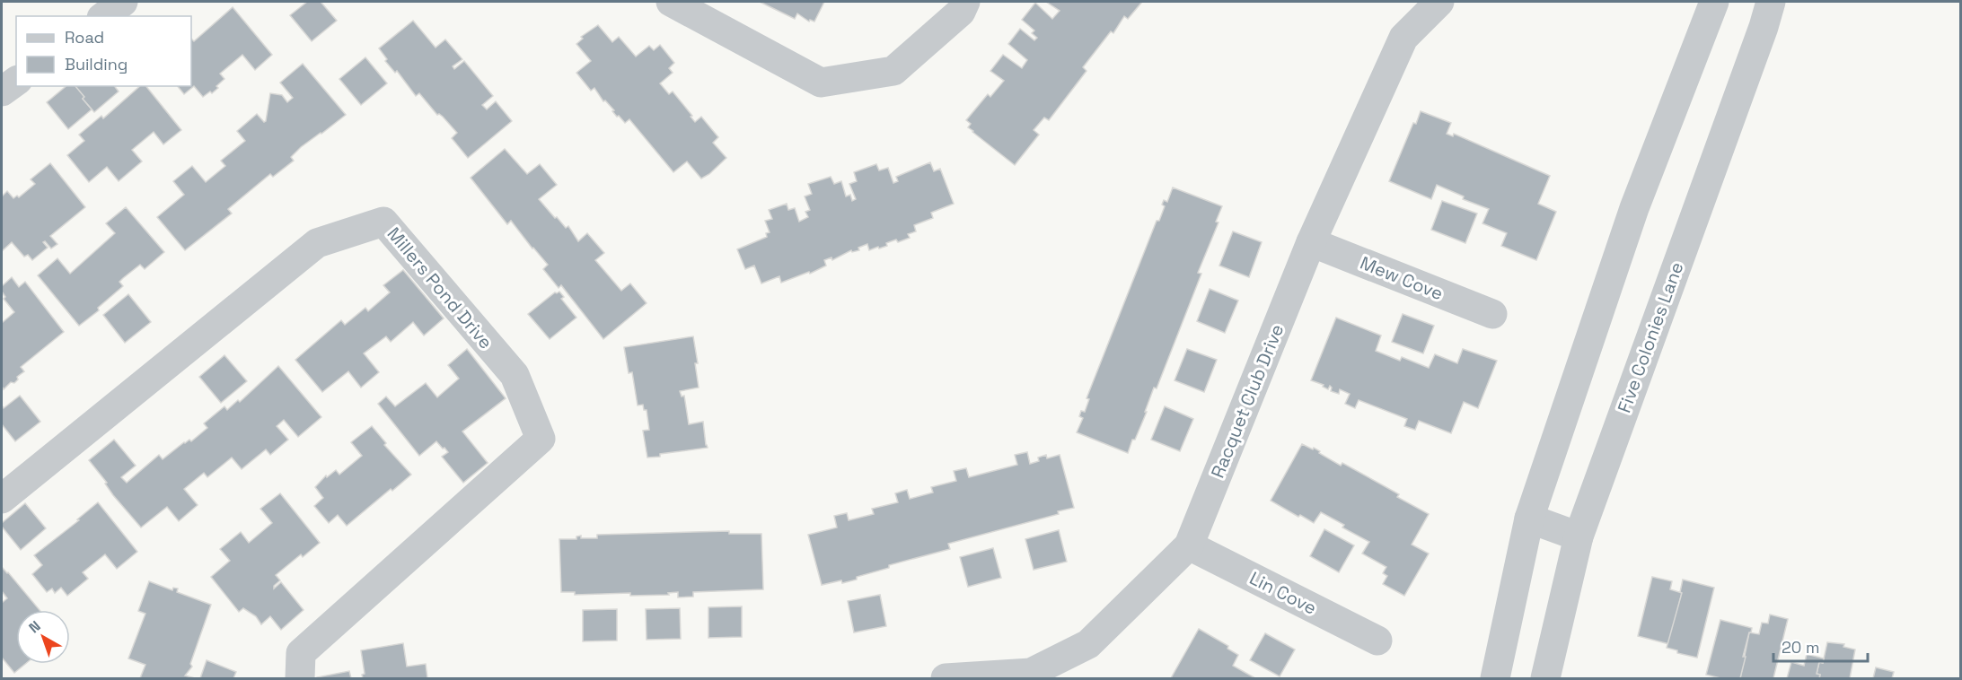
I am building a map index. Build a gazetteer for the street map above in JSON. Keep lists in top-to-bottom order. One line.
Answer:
{"streets":{"street":["Mew Cove","Millers Pond Drive","Five Colonies Lane","Racquet Club Drive","Lin Cove"]},"crossings":[["Mew Cove","Racquet Club Drive"],["Racquet Club Drive","Lin Cove"]],"legend":["Road","Building"],"scale_bar":"20 m","north":"top left"}
